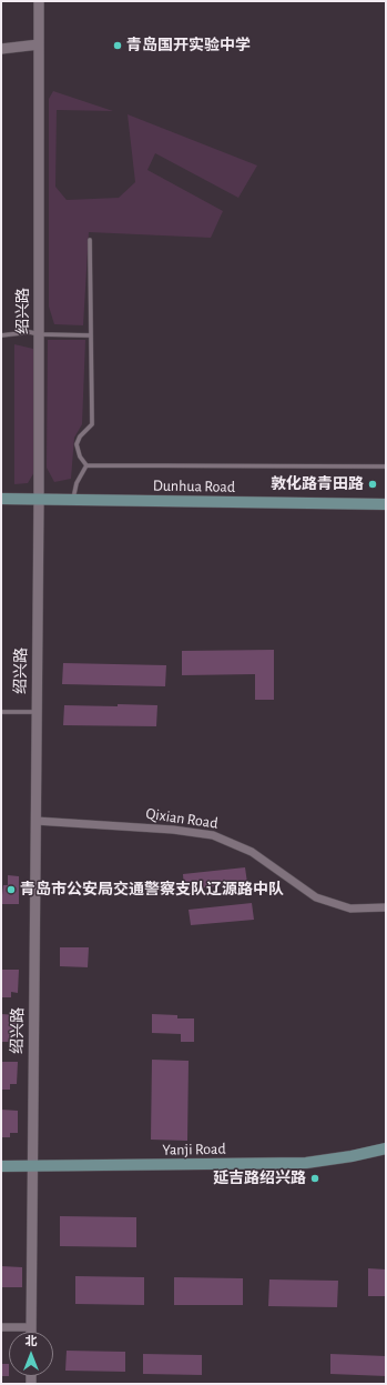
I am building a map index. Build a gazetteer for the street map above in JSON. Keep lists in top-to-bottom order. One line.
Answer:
{"streets":{"main road":["Dunhua Road","Yanji Road"],"street":["绍兴路","Qixian Road"]},"crossings":[["绍兴路","Dunhua Road"],["绍兴路","Qixian Road"],["绍兴路","Yanji Road"]],"places":["青岛国开实验中学","敦化路青田路","青岛市公安局交通警察支队辽源路中队","延吉路绍兴路"],"north":"top"}
